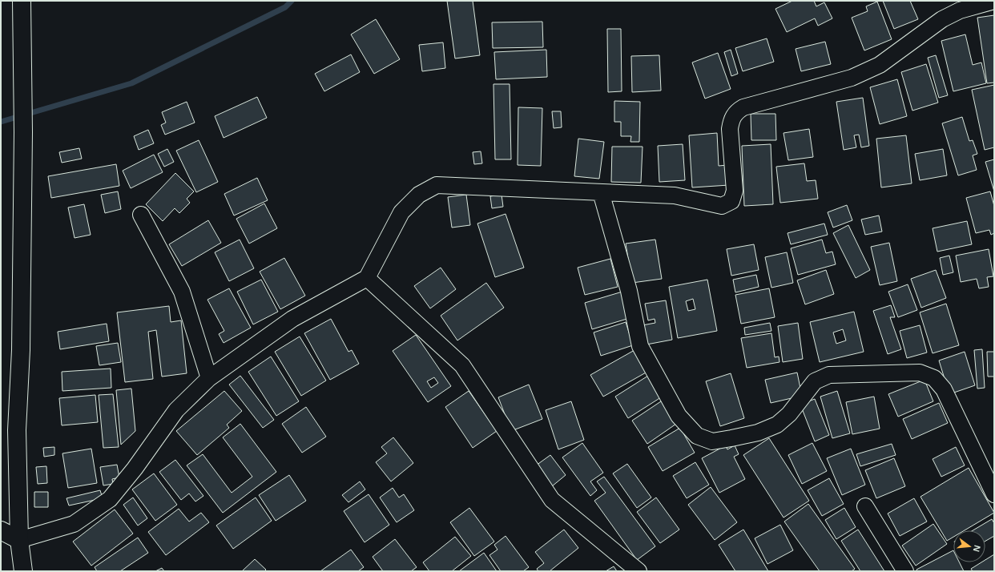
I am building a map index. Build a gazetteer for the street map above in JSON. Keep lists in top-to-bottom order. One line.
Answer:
{"north":"right"}
